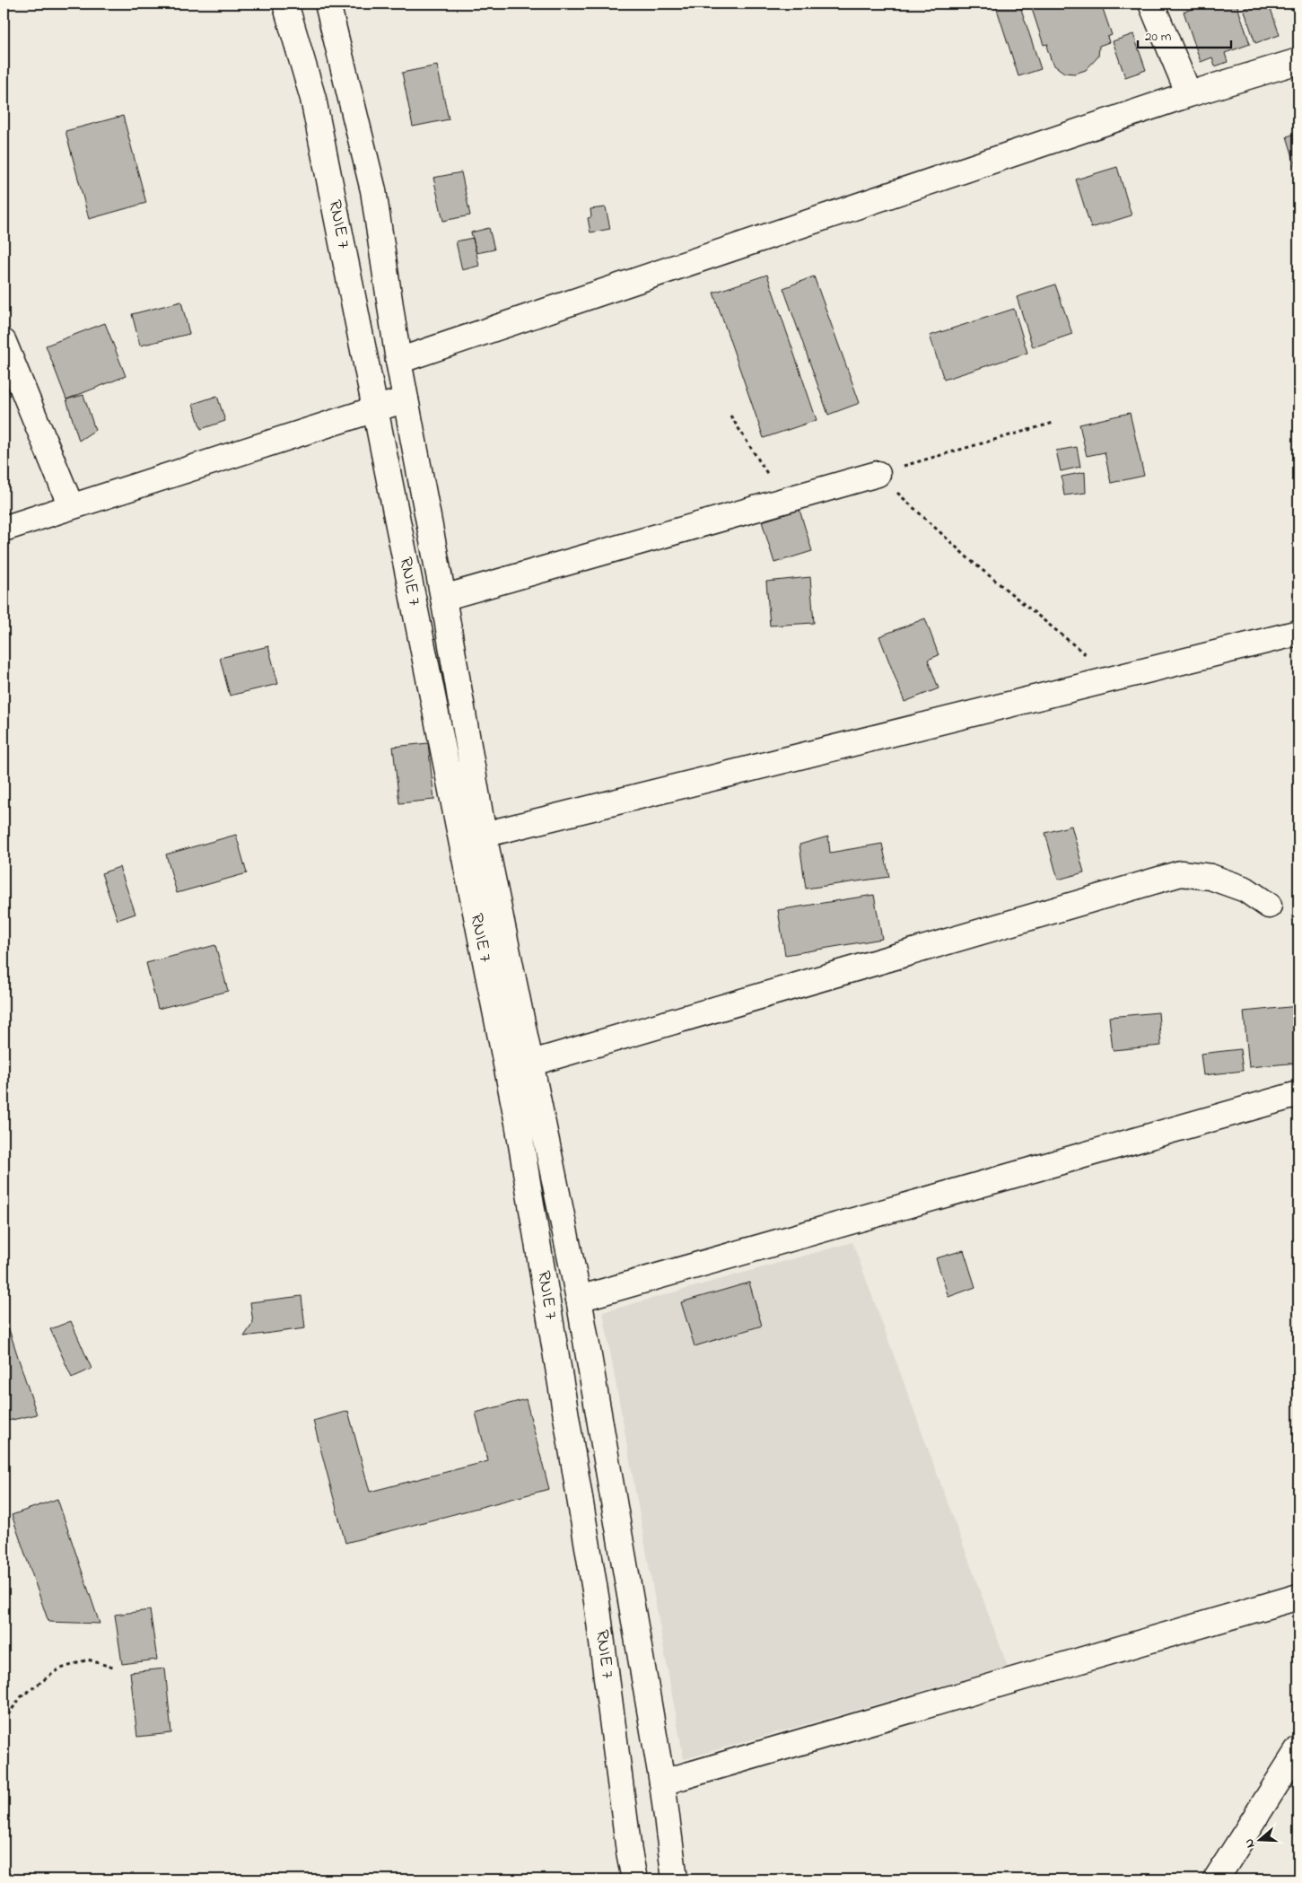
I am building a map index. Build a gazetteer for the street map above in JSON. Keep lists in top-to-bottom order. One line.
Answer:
{"streets":{"street":["RNIE 7"]},"scale_bar":"20 m","north":"left"}
